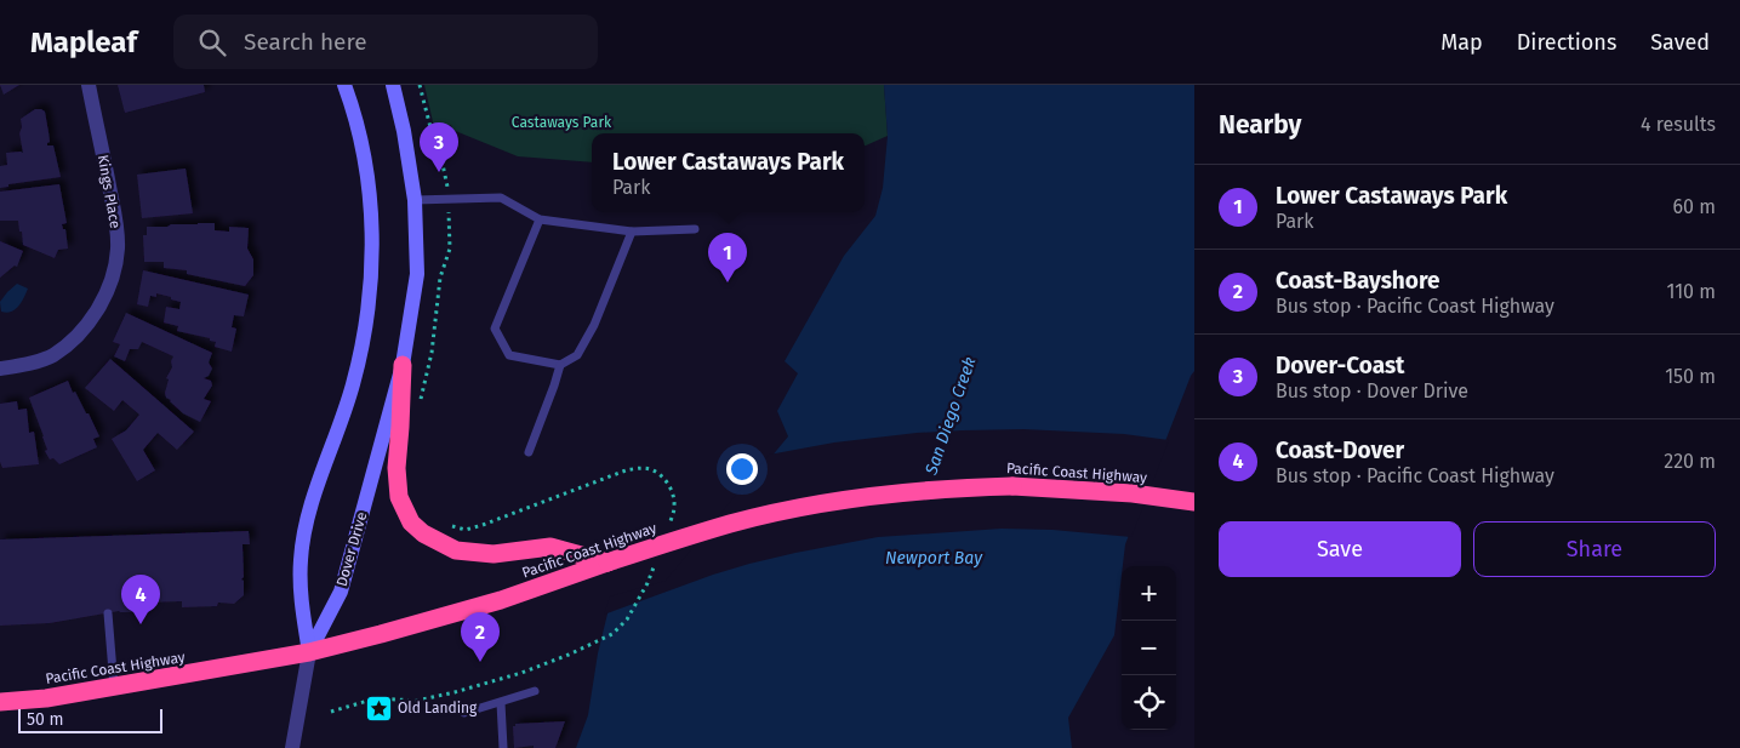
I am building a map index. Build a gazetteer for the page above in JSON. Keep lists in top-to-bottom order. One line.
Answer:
{"streets":{"highway":["Pacific Coast Highway"],"street":["Kings Place","Dover Drive"]},"crossings":[["Pacific Coast Highway","Dover Drive"]],"water":["San Diego Creek","Newport Bay"],"parks":["Castaways Park"],"places":{"place":["Old Landing"]},"scale_bar":"50 m","page":{"header":"Mapleaf","search":"Search here","nav":["Map","Directions","Saved"],"heading":["Nearby","4 results"],"pins":["3","1","4","2"],"popup":["Lower Castaways Park","Park"],"list":[{"mark":"1","name":"Lower Castaways Park","note":"Park","value":"60 m"},{"mark":"2","name":"Coast-Bayshore","note":"Bus stop · Pacific Coast Highway","value":"110 m"},{"mark":"3","name":"Dover-Coast","note":"Bus stop · Dover Drive","value":"150 m"},{"mark":"4","name":"Coast-Dover","note":"Bus stop · Pacific Coast Highway","value":"220 m"}],"buttons":["Save","Share"],"map_buttons":["+","−"],"scale":"50 m"}}
